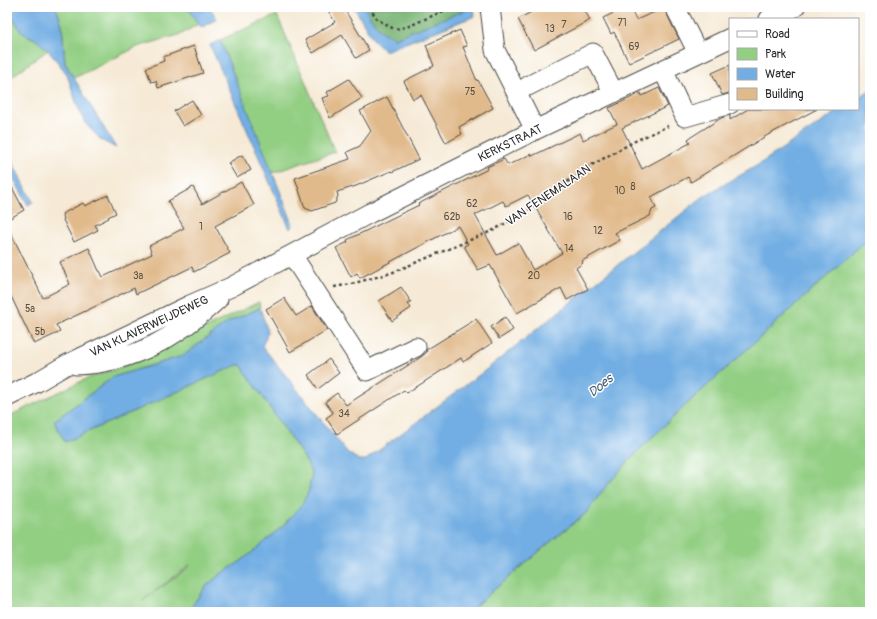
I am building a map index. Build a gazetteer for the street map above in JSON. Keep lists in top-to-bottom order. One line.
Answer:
{"streets":{"street":["KERKSTRAAT","VAN KLAVERWEIJDEWEG"],"path":["VAN FENEMALAAN"]},"crossings":[["KERKSTRAAT","VAN KLAVERWEIJDEWEG"]],"water":["Does"],"house_numbers":["71","7","13","69","75","8","10","62","62b","16","1","12","14","3a","20","5a","5b","34"],"legend":["Road","Park","Water","Building"]}
